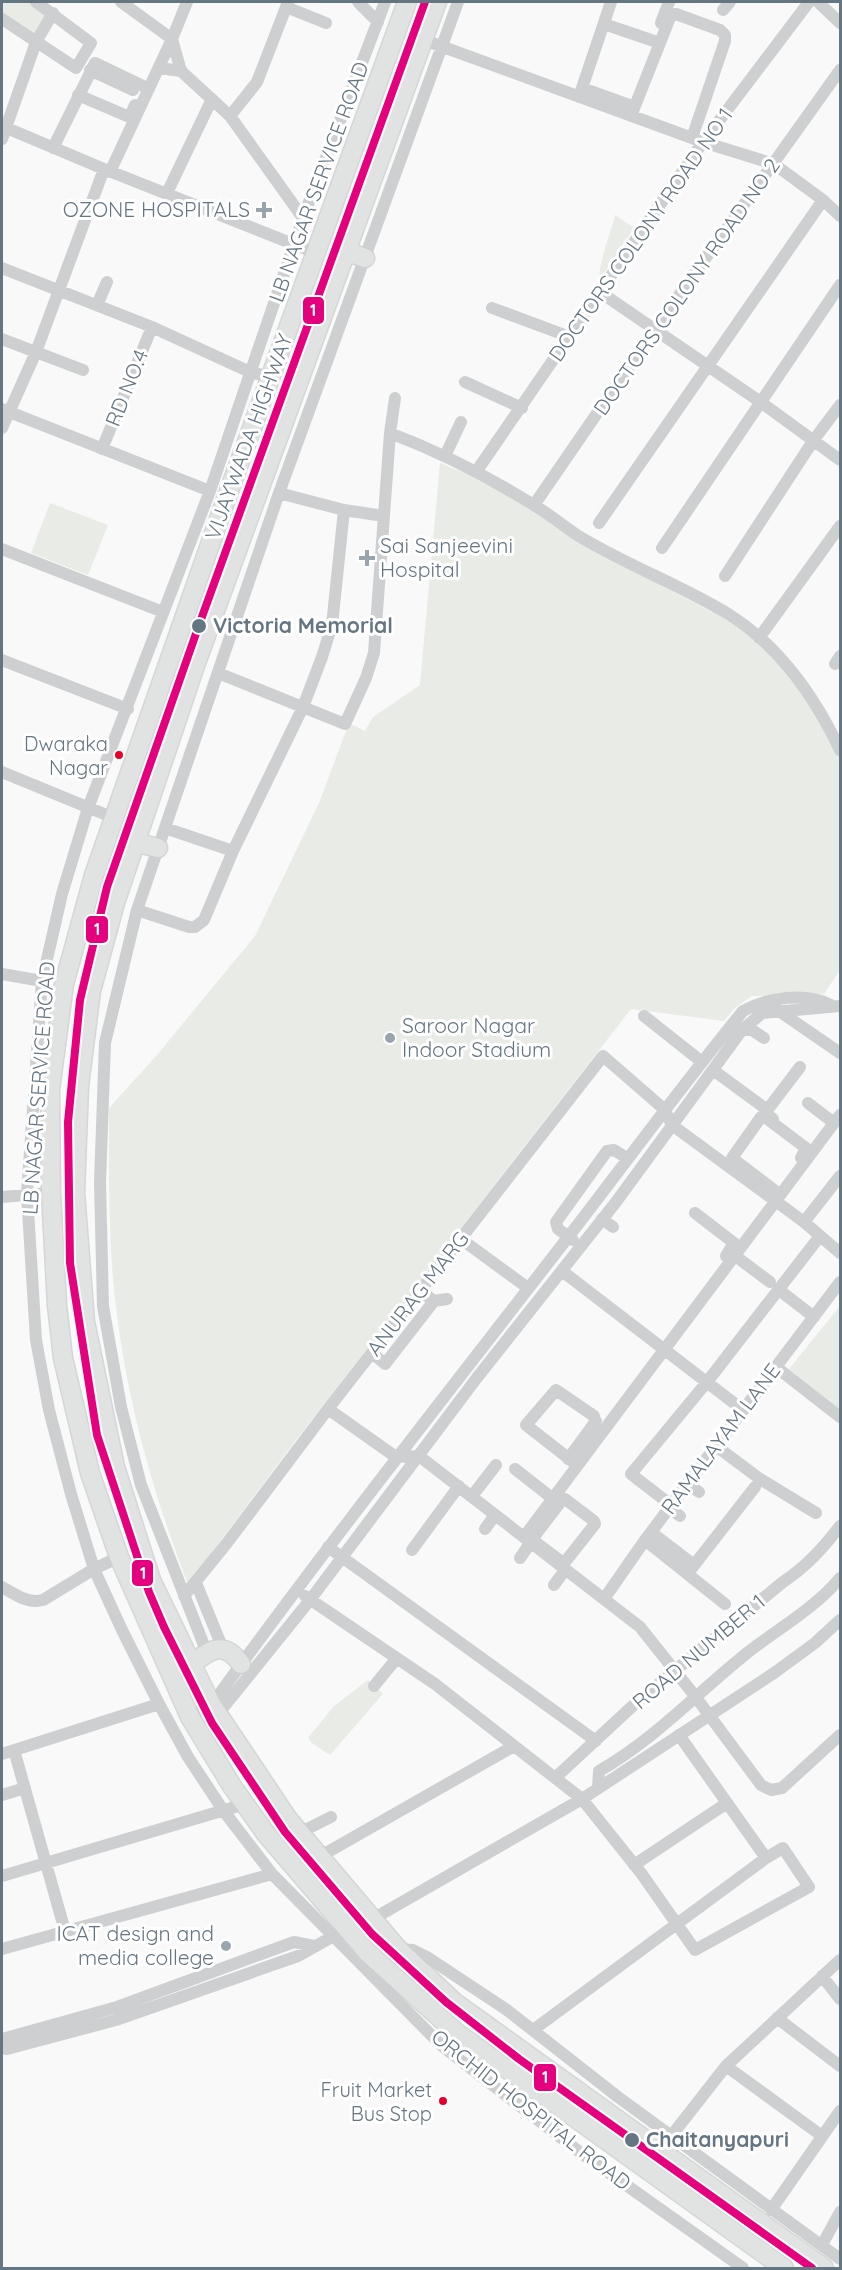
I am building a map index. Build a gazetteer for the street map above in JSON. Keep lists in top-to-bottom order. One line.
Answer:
{"streets":{"highway":["VIJAYWADA HIGHWAY"],"street":["LB NAGAR SERVICE ROAD","DOCTORS COLONY ROAD NO 1","DOCTORS COLONY ROAD NO 2","RD NO.4","ANURAG MARG","RAMALAYAM LANE","ROAD NUMBER 1","ORCHID HOSPITAL ROAD"]},"crossings":[["LB NAGAR SERVICE ROAD","VIJAYWADA HIGHWAY"],["LB NAGAR SERVICE ROAD","ORCHID HOSPITAL ROAD"],["VIJAYWADA HIGHWAY","ORCHID HOSPITAL ROAD"]],"places":{"health":["OZONE HOSPITALS","Sai Sanjeevini Hospital"],"other":["Victoria Memorial","Dwaraka Nagar","Saroor Nagar Indoor Stadium","ICAT design and media college","Fruit Market Bus Stop","Chaitanyapuri"]},"lines":["metro line 1"]}
